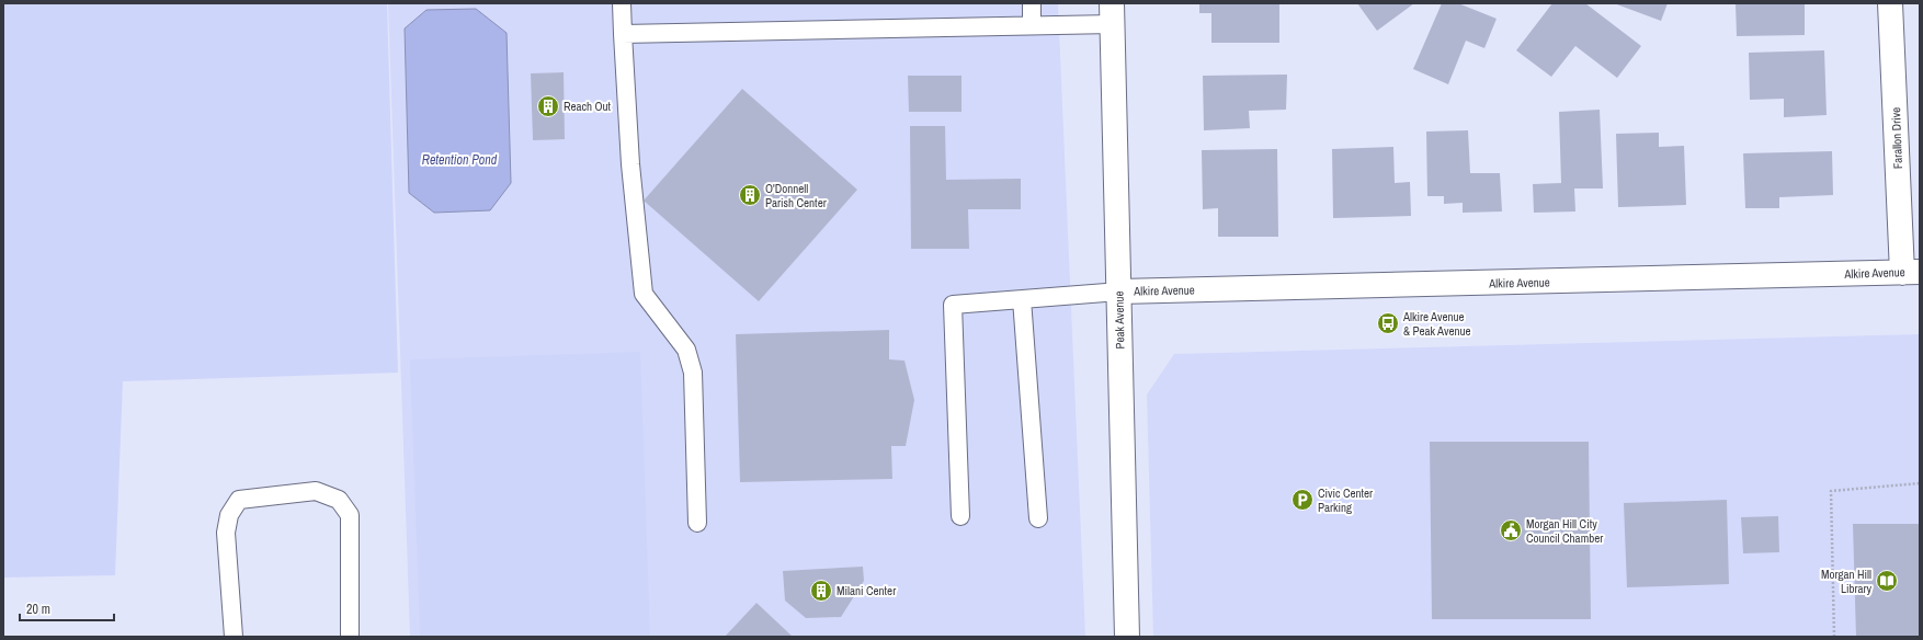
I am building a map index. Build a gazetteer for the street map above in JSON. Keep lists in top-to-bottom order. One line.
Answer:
{"streets":{"street":["Farallon Drive","Alkire Avenue","Peak Avenue"]},"crossings":[["Farallon Drive","Alkire Avenue"],["Alkire Avenue","Peak Avenue"]],"water":["Retention Pond"],"places":{"building":["Reach Out","O'Donnell Parish Center","Milani Center"],"bus stop":["Alkire Avenue & Peak Avenue"],"parking":["Civic Center Parking"],"public building":["Morgan Hill City Council Chamber"],"library":["Morgan Hill Library"]},"scale_bar":"20 m"}
